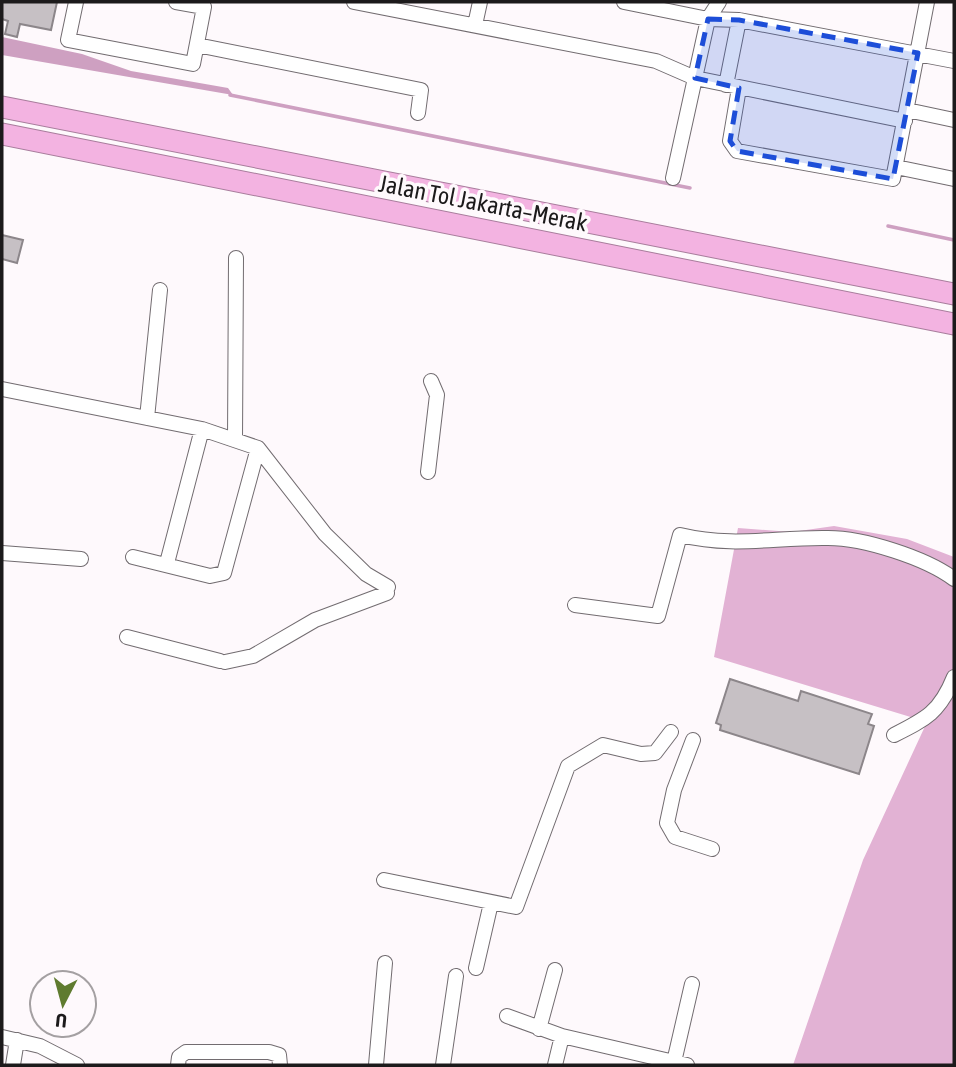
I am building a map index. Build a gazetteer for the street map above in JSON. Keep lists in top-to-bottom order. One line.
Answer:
{"streets":{"highway":["Jalan Tol Jakarta–Merak"]},"north":"bottom"}
